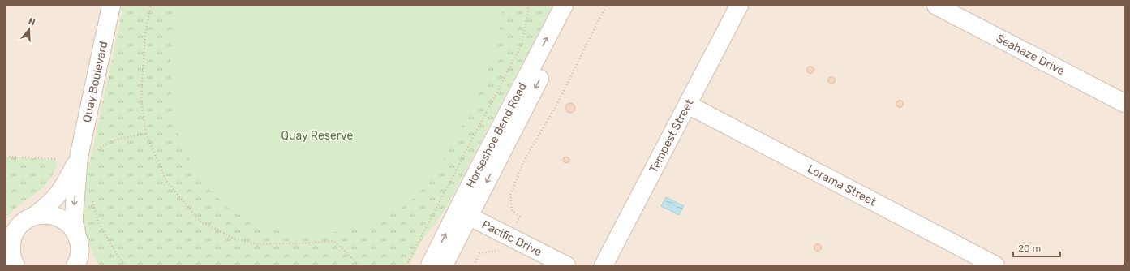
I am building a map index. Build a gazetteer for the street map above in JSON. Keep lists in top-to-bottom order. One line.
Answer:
{"streets":{"street":["Seahaze Drive","Quay Boulevard","Horseshoe Bend Road","Tempest Street","Lorama Street","Pacific Drive"]},"crossings":[["Horseshoe Bend Road","Pacific Drive"],["Tempest Street","Lorama Street"]],"parks":["Quay Reserve"],"scale_bar":"20 m","north":"top"}
